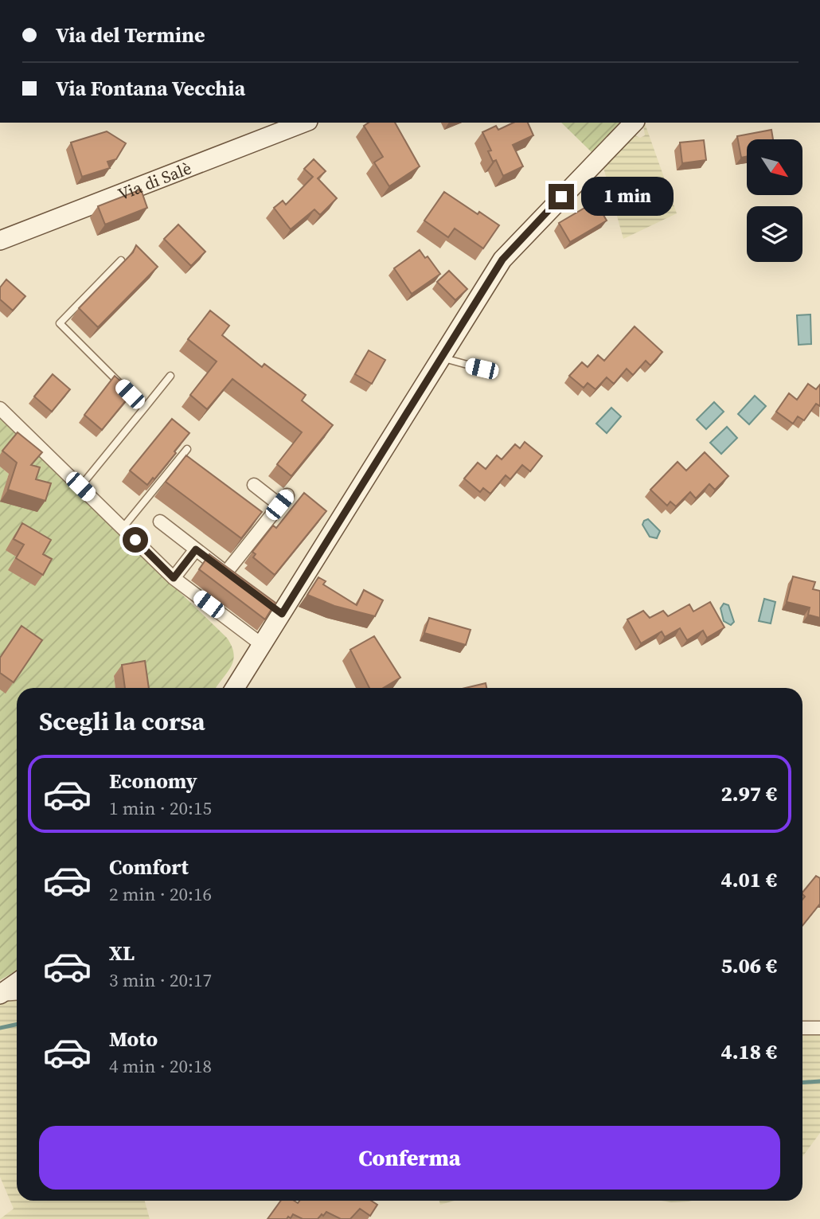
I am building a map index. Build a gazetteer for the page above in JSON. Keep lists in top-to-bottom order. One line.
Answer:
{"streets":{"street":["Via di Salè"]},"north":"bottom right","page":{"banner":["Via del Termine","Via Fontana Vecchia"],"bubble":"1 min","heading":"Scegli la corsa","list":[{"name":"Economy","note":"1 min · 20:15","value":"2.97 €"},{"name":"Comfort","note":"2 min · 20:16","value":"4.01 €"},{"name":"XL","note":"3 min · 20:17","value":"5.06 €"},{"name":"Moto","note":"4 min · 20:18","value":"4.18 €"}],"buttons":"Conferma"}}
